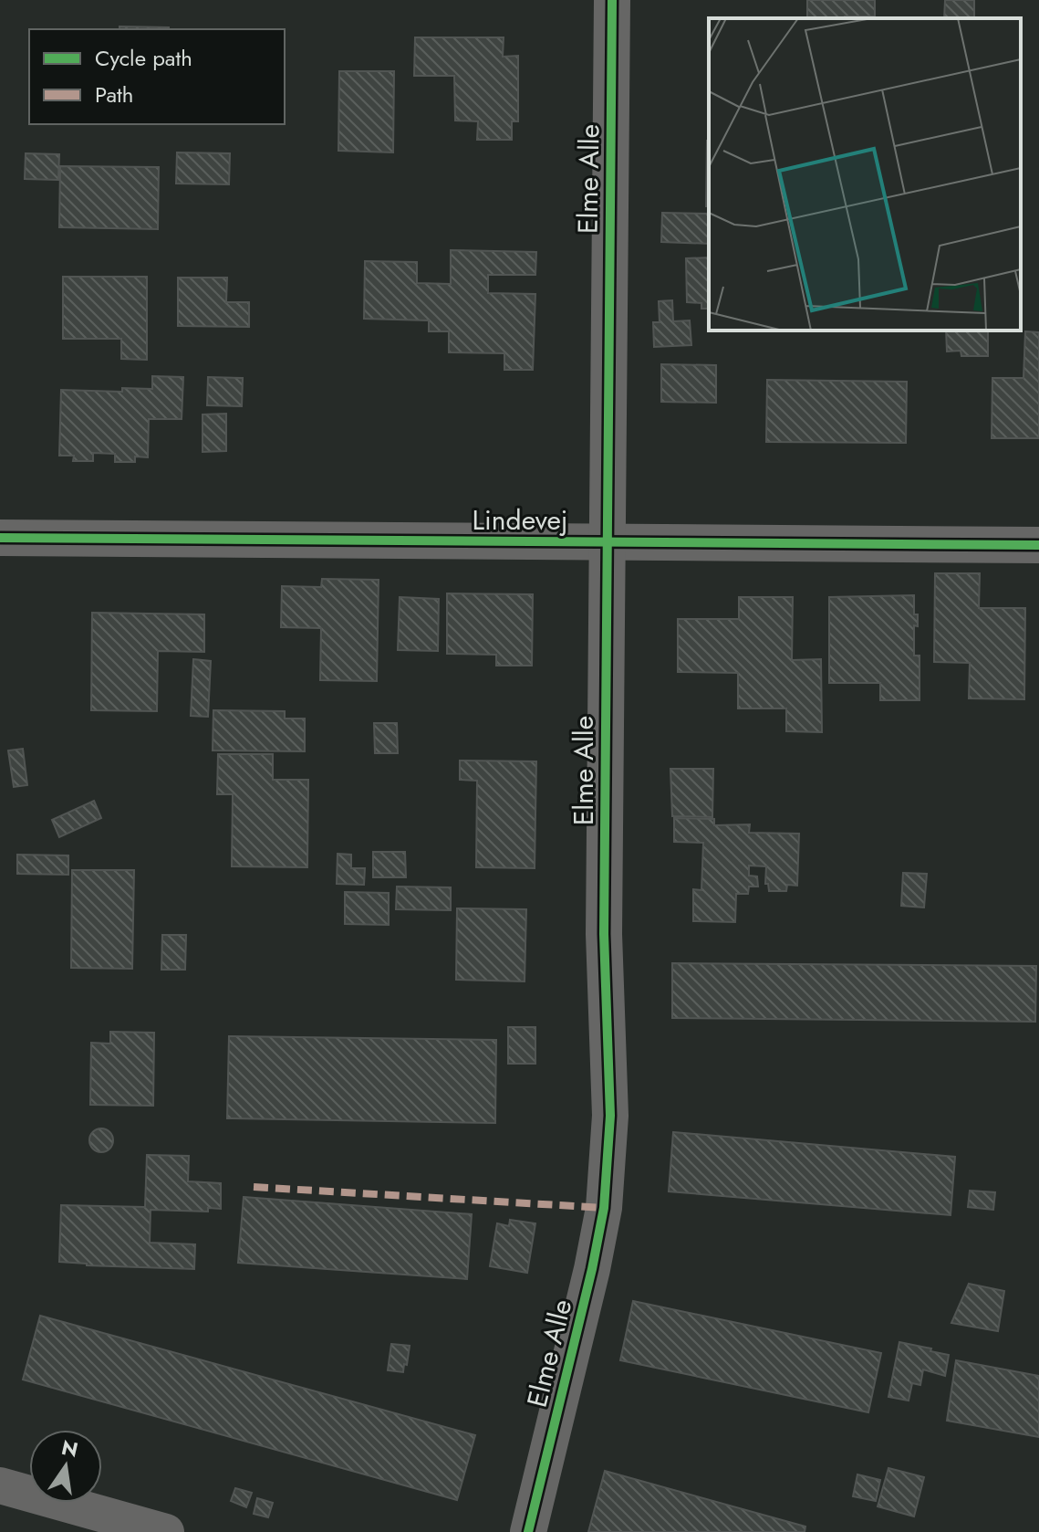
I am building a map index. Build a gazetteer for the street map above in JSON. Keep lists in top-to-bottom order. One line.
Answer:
{"streets":{"street":["Elme Alle","Lindevej"]},"crossings":[["Elme Alle","Lindevej"]],"legend":["Cycle path","Path"],"north":"top"}
